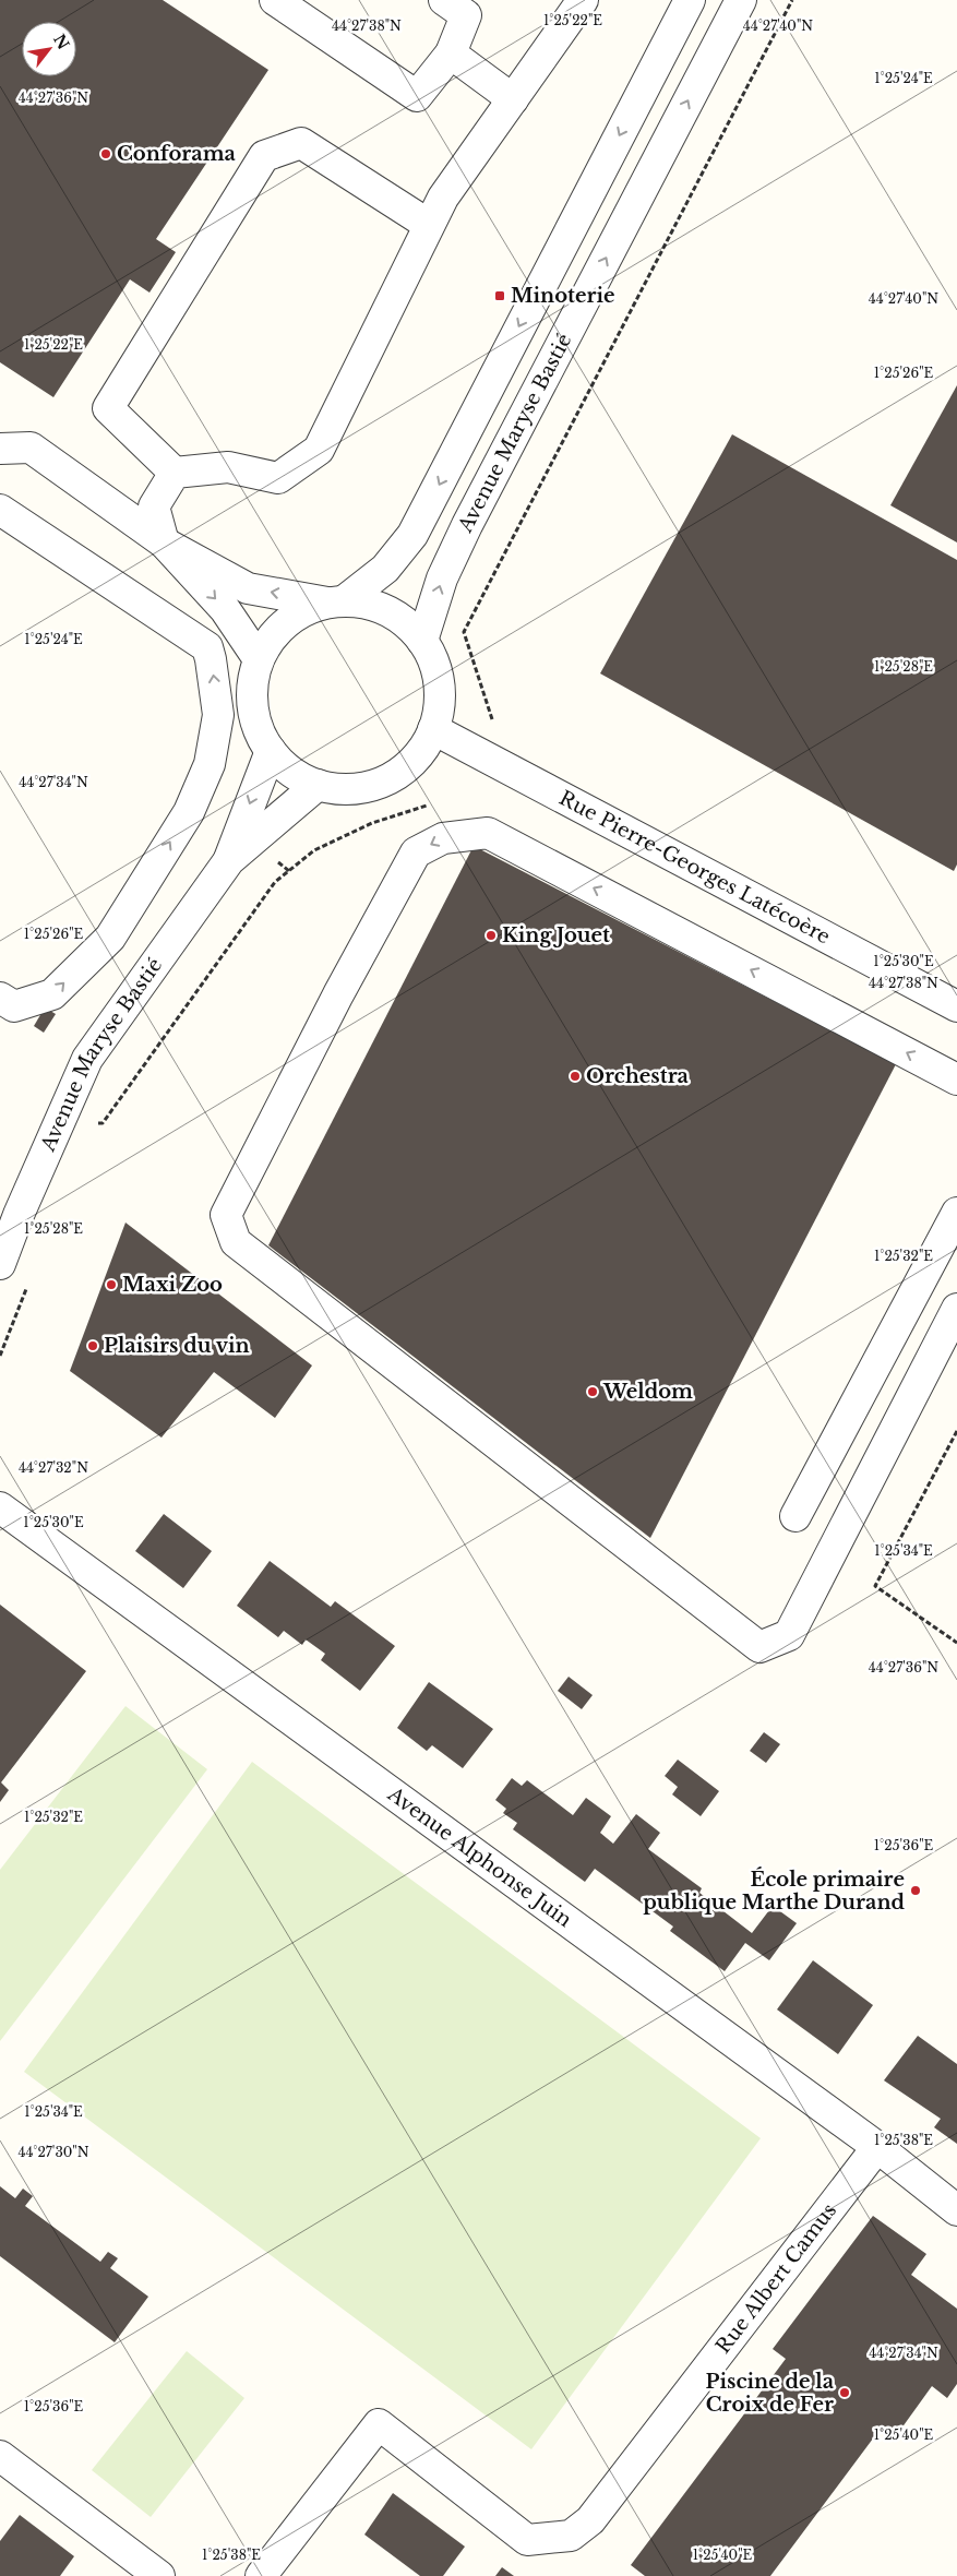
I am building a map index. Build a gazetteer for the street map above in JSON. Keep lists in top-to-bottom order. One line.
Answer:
{"streets":{"street":["Avenue Maryse Bastié","Rue Pierre-Georges Latécoère","Avenue Alphonse Juin","Rue Albert Camus"]},"crossings":[["Avenue Maryse Bastié","Rue Pierre-Georges Latécoère"],["Avenue Alphonse Juin","Rue Albert Camus"]],"places":{"other":["Conforama","King Jouet","Orchestra","Maxi Zoo","Plaisirs du vin","Weldom","École primaire publique Marthe Durand","Piscine de la Croix de Fer"],"transit":["Minoterie"]},"north":"top right","coordinates":["1°25'22\"E","44°27'38\"N","44°27'40\"N","1°25'24\"E","44°27'36\"N","1°25'26\"E","1°25'28\"E","44°27'34\"N","1°25'30\"E","1°25'32\"E","44°27'32\"N","1°25'34\"E","1°25'36\"E","1°25'38\"E","44°27'30\"N","1°25'40\"E"]}
